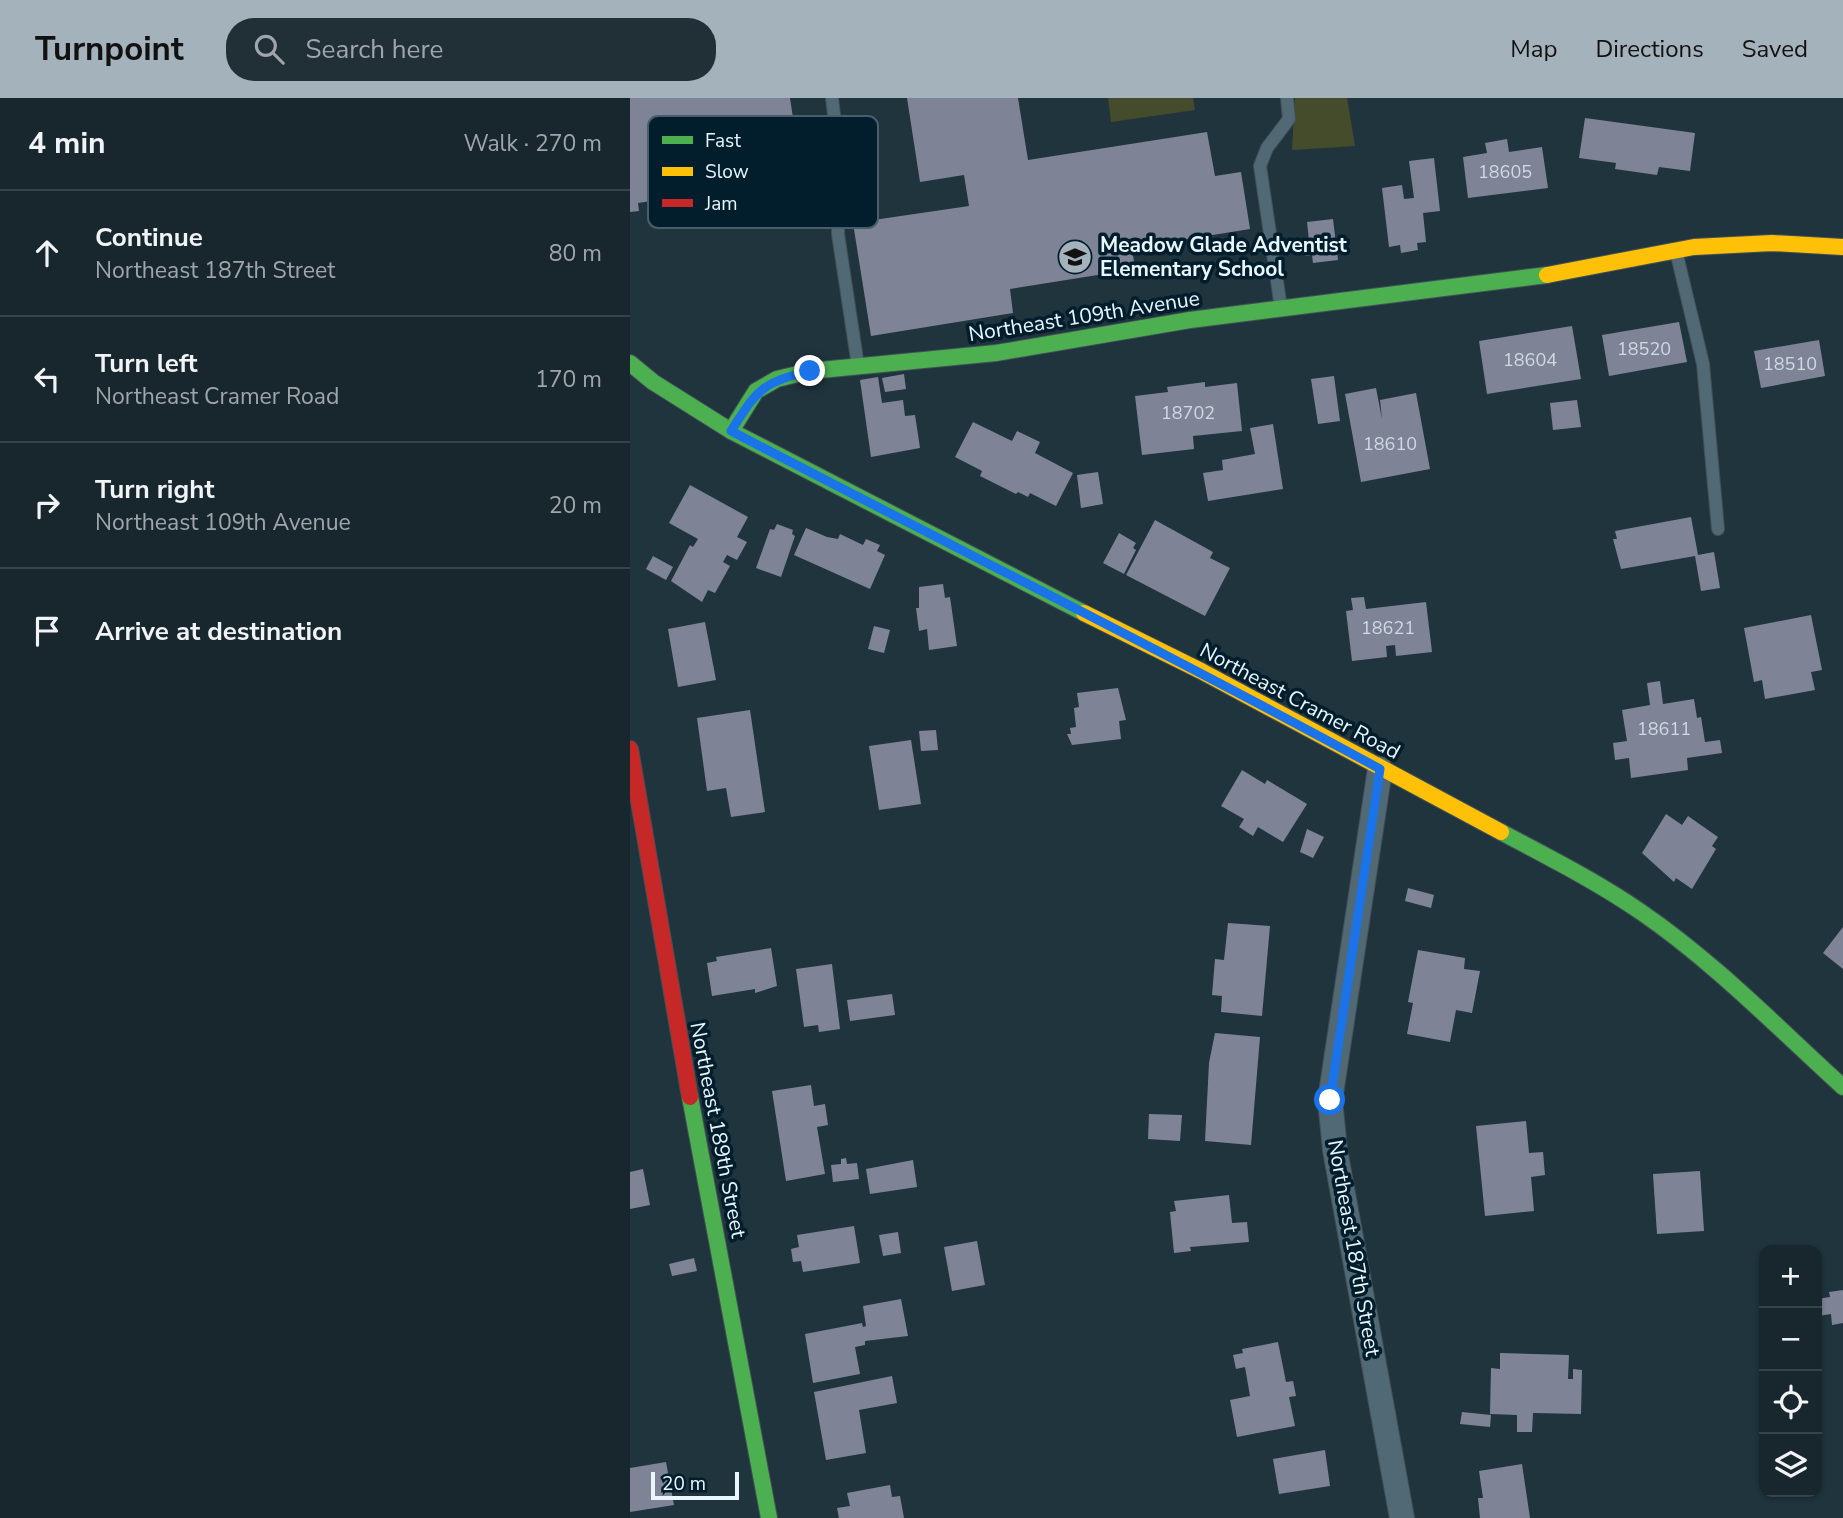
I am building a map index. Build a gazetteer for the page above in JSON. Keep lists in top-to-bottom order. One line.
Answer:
{"streets":{"street":["Northeast 109th Avenue","Northeast Cramer Road","Northeast 189th Street","Northeast 187th Street"]},"crossings":[["Northeast 109th Avenue","Northeast Cramer Road"],["Northeast Cramer Road","Northeast 187th Street"]],"places":{"school or university":["Meadow Glade Adventist Elementary School"]},"house_numbers":["18605","18520","18604","18510","18702","18610","18621","18611"],"legend":["Fast","Slow","Jam"],"scale_bar":"20 m","page":{"header":"Turnpoint","search":"Search here","nav":["Map","Directions","Saved"],"heading":["4 min","Walk · 270 m"],"list":[["Continue","Northeast 187th Street","80 m"],["Turn left","Northeast Cramer Road","170 m"],["Turn right","Northeast 109th Avenue","20 m"],"Arrive at destination"],"map_buttons":["+","−"],"scale":"20 m"}}
